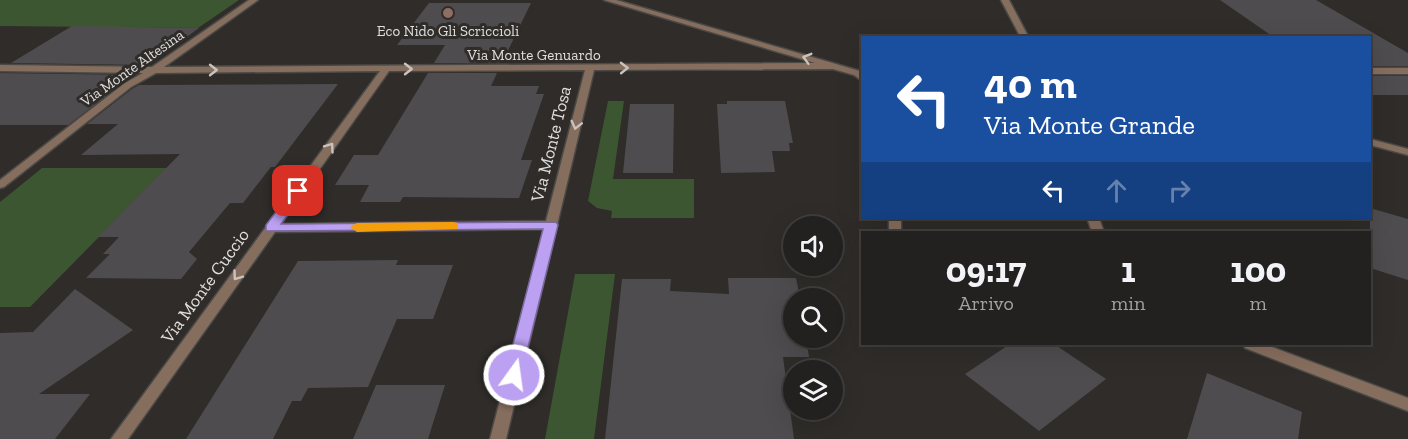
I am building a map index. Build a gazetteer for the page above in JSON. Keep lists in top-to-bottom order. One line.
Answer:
{"streets":{"street":["Via Monte Genuardo","Via Monte Altesina","Via Monte Tosa","Via Monte Cuccio"]},"crossings":[["Via Monte Genuardo","Via Monte Altesina"],["Via Monte Genuardo","Via Monte Tosa"],["Via Monte Genuardo","Via Monte Cuccio"]],"one_way":["Via Monte Tosa"],"places":["Eco Nido Gli Scriccioli"],"page":{"turn":["40 m","Via Monte Grande"],"eta":["09:17","Arrivo","1","min","100","m"]}}
